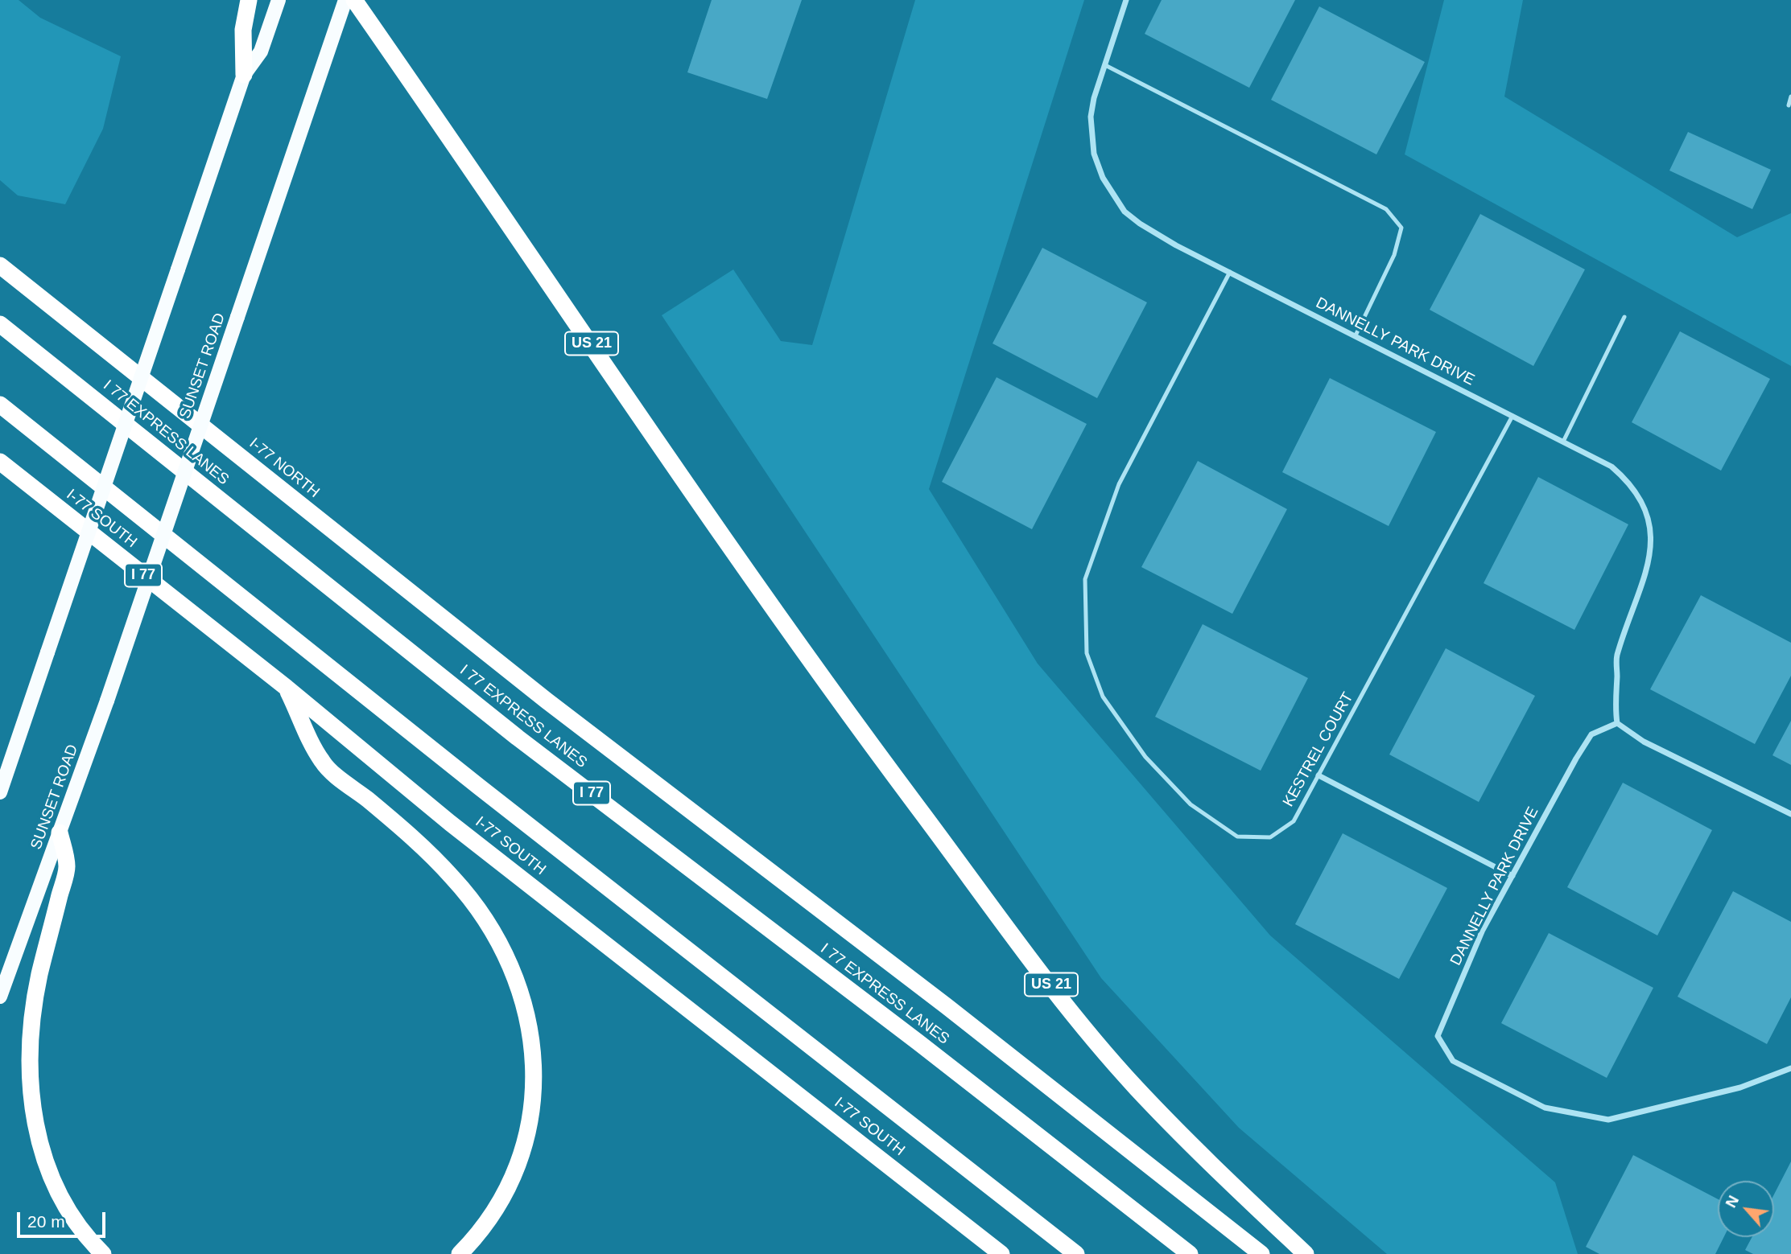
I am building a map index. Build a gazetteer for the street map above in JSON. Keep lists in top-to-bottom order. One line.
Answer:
{"streets":{"highway":["US 21","I 77 EXPRESS LANES","I-77 NORTH","I-77 SOUTH","I 77"],"main road":["SUNSET ROAD"],"street":["DANNELLY PARK DRIVE"],"lane":["KESTREL COURT"]},"crossings":[["DANNELLY PARK DRIVE","KESTREL COURT"]],"scale_bar":"20 m","north":"top left"}
